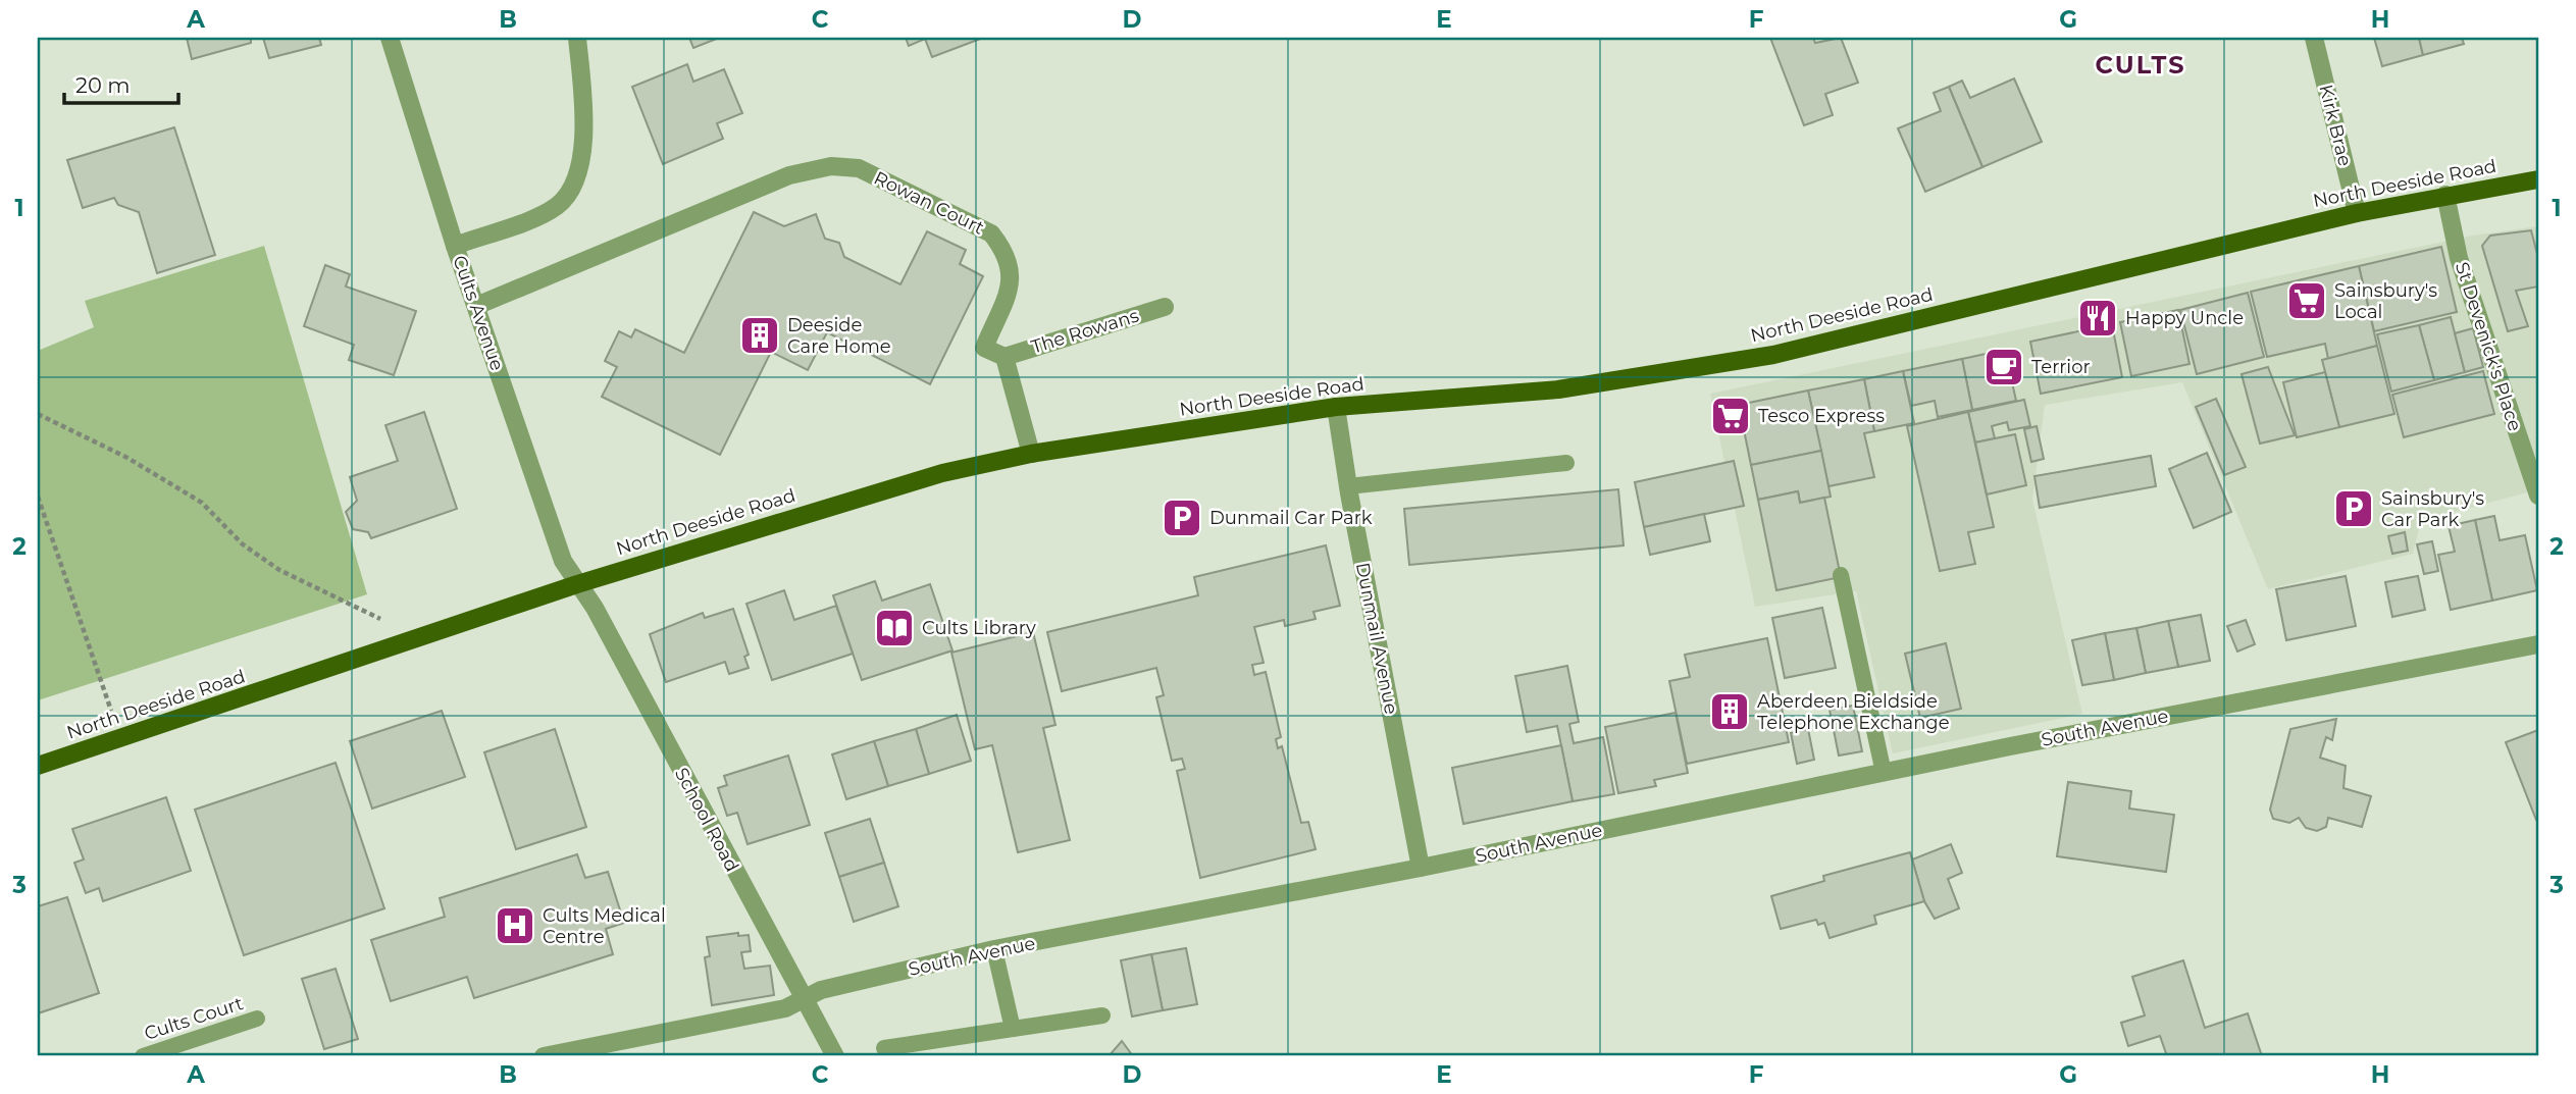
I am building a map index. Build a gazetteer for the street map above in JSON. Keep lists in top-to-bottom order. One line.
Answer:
{"streets":{"main road":["North Deeside Road"],"street":["Kirk Brae","Rowan Court","Cults Avenue","The Rowans","St Devenick's Place","Dunmail Avenue","South Avenue","School Road"],"lane":["Cults Court"]},"crossings":[["Kirk Brae","North Deeside Road"],["North Deeside Road","Rowan Court"],["North Deeside Road","Cults Avenue"],["North Deeside Road","St Devenick's Place"],["North Deeside Road","Dunmail Avenue"],["North Deeside Road","School Road"],["Rowan Court","Cults Avenue"],["Rowan Court","The Rowans"],["Cults Avenue","School Road"],["Dunmail Avenue","South Avenue"],["South Avenue","School Road"]],"districts":["CULTS"],"places":{"supermarket":["Sainsbury's Local","Tesco Express"],"restaurant":["Happy Uncle"],"building":["Deeside Care Home","Aberdeen Bieldside Telephone Exchange"],"cafe":["Terrior"],"parking":["Sainsbury's Car Park","Dunmail Car Park"],"library":["Cults Library"],"hospital":["Cults Medical Centre"]},"scale_bar":"20 m","grid":{"columns":["A","B","C","D","E","F","G","H"],"rows":["1","2","3"]}}
